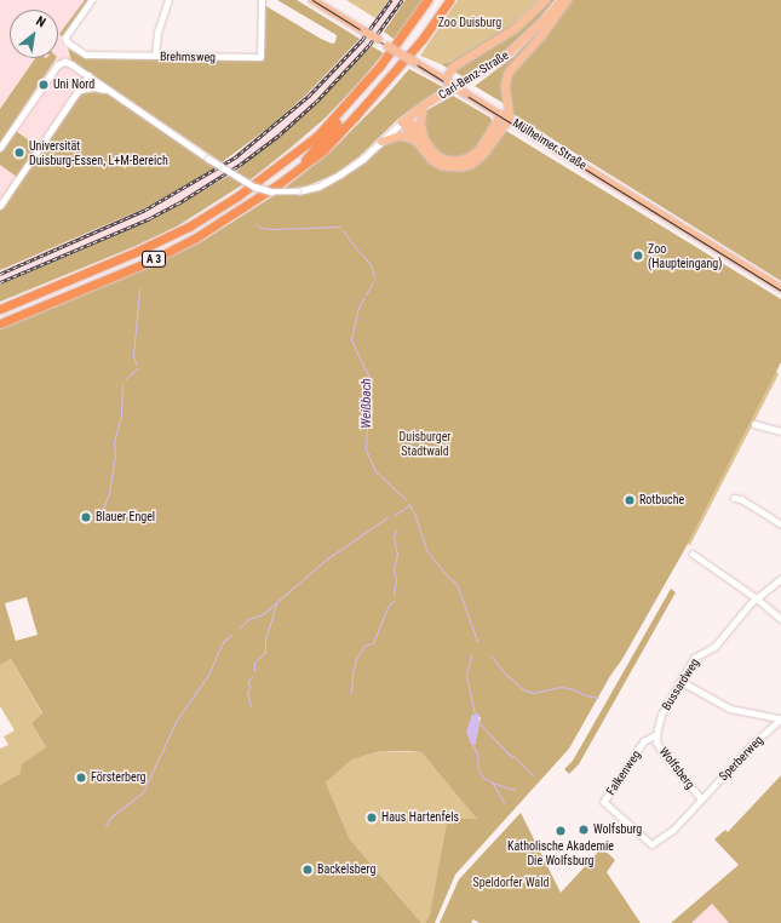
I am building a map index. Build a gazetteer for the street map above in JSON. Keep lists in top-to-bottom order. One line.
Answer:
{"streets":{"highway":["A 3"],"main road":["Carl-Benz-Straße","Mülheimer Straße"],"street":["Brehmsweg","Bussardweg","Sperberweg","Wolfsberg","Falkenweg"]},"crossings":[["Carl-Benz-Straße","Mülheimer Straße"],["Bussardweg","Wolfsberg"],["Bussardweg","Falkenweg"],["Sperberweg","Wolfsberg"],["Sperberweg","Falkenweg"],["Wolfsberg","Falkenweg"]],"water":["Weißbach"],"parks":["Zoo Duisburg","Duisburger Stadtwald","Speldorfer Wald"],"places":["Uni Nord","Universität Duisburg-Essen, L+M-Bereich","Zoo (Haupteingang)","Rotbuche","Blauer Engel","Försterberg","Haus Hartenfels","Wolfsburg","Katholische Akademie Die Wolfsburg","Backelsberg"],"north":"top right"}
